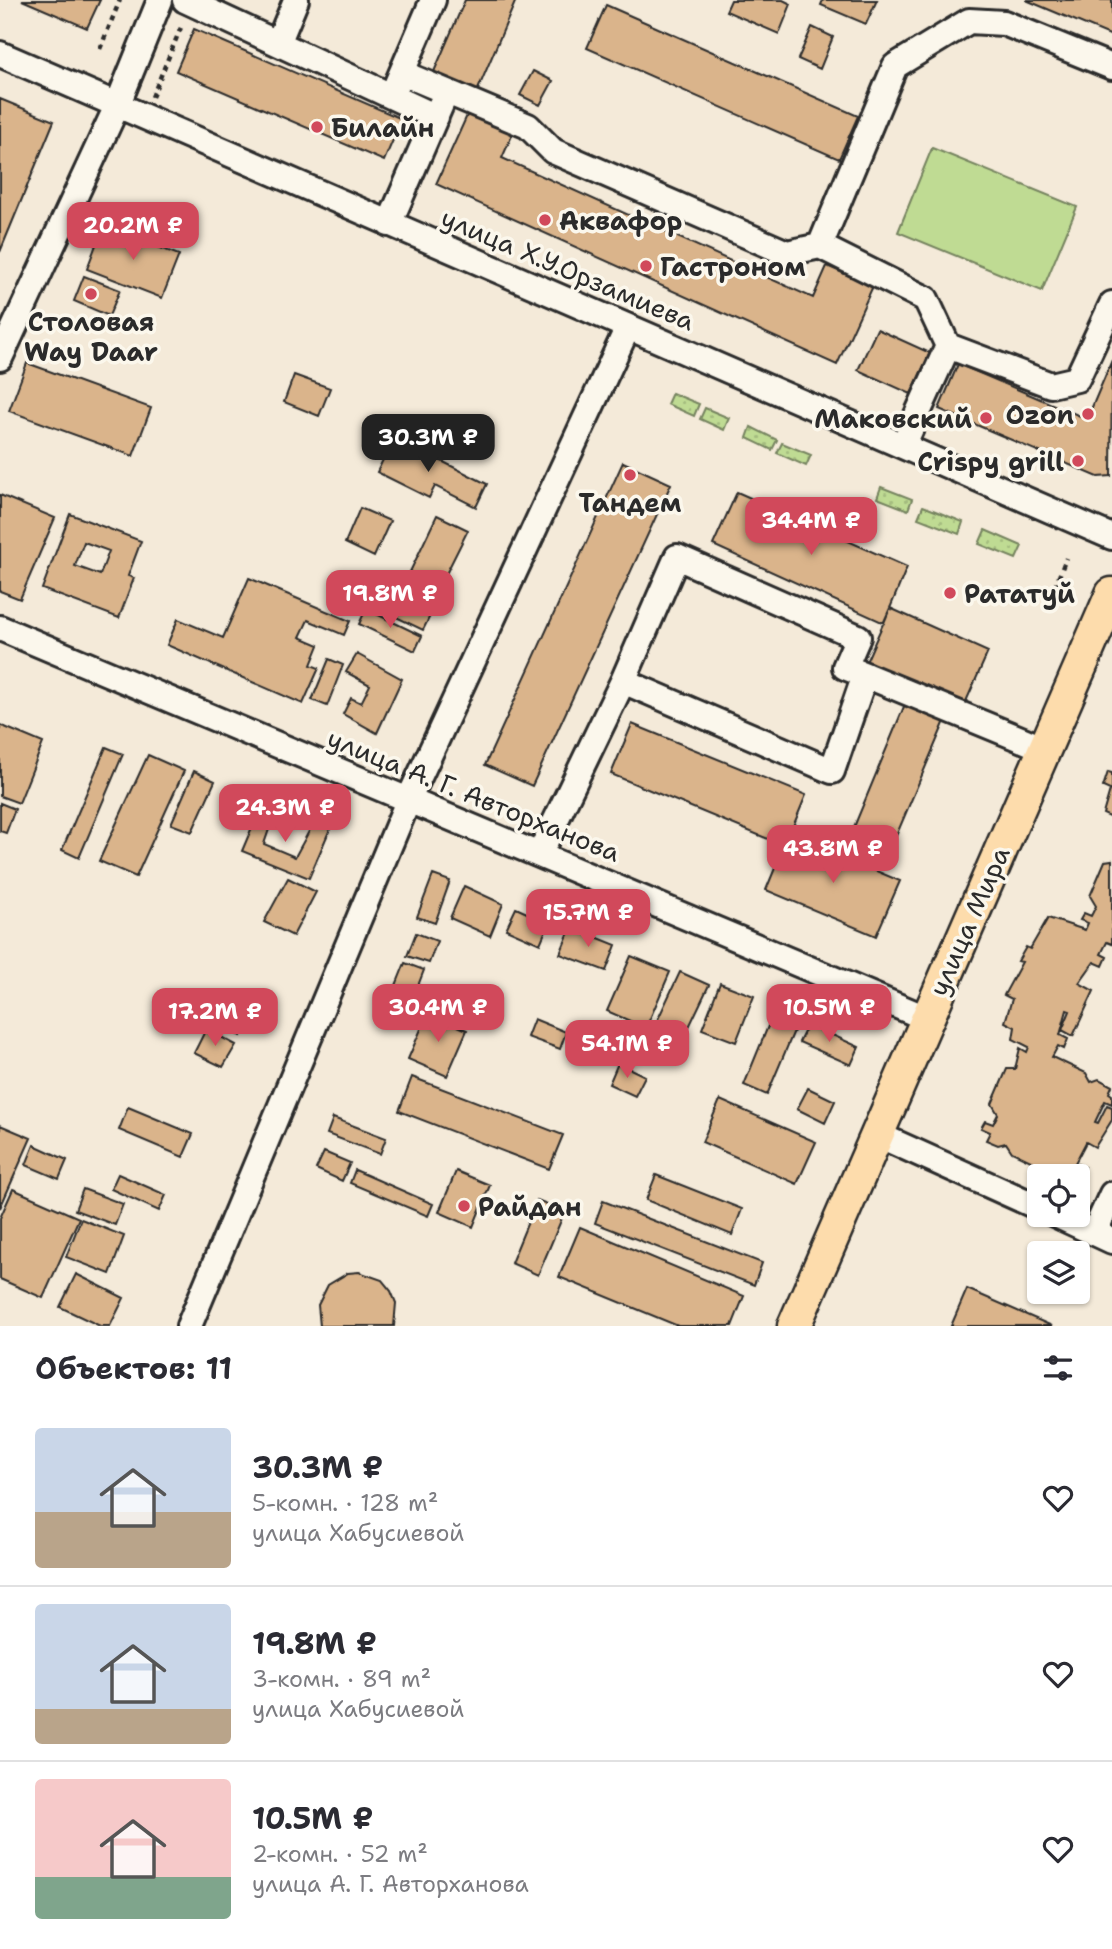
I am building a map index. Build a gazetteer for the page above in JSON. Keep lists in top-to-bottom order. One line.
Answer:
{"streets":{"main road":["улица Мира"],"street":["улица Х.У.Орзамиева","улица А. Г. Авторханова"]},"crossings":[["улица А. Г. Авторханова","улица Мира"]],"places":["Билайн","Аквафор","Гастроном","Столовая Way Daar","Ozon","Маковский","Crispy grill","Тандем","Рататуй","Райдан"],"page":{"price":["20.2M ₽","30.3M ₽","34.4M ₽","19.8M ₽","24.3M ₽","43.8M ₽","15.7M ₽","30.4M ₽","10.5M ₽","17.2M ₽","54.1M ₽"],"heading":"Объектов: 11","list":[{"name":"30.3M ₽","note":"5-комн. · 128 m² · улица Хабусиевой"},{"name":"19.8M ₽","note":"3-комн. · 89 m² · улица Хабусиевой"},{"name":"10.5M ₽","note":"2-комн. · 52 m² · улица А. Г. Авторханова"}]}}
